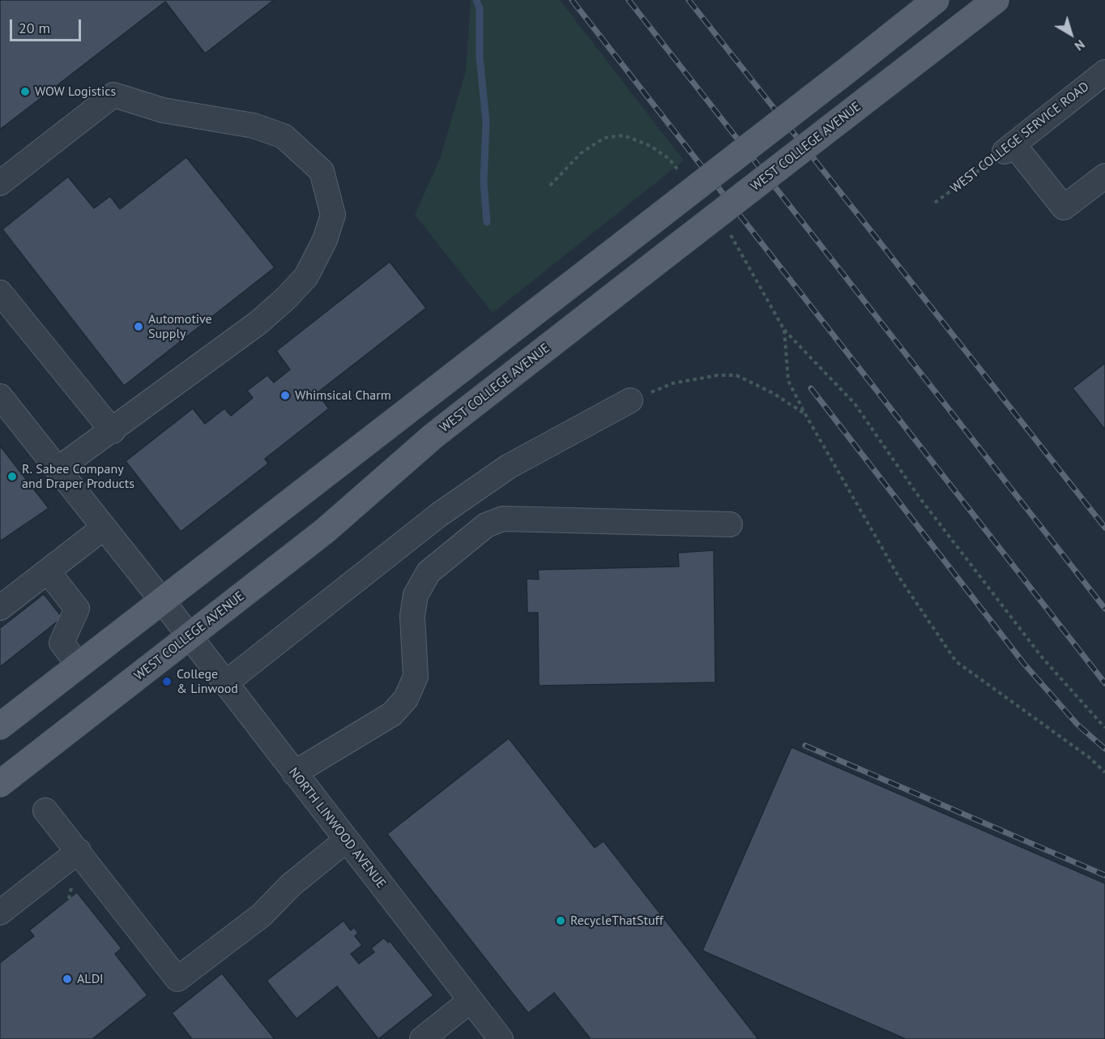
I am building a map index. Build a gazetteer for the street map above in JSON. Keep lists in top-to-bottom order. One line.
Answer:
{"streets":{"main road":["WEST COLLEGE AVENUE"],"street":["WEST COLLEGE SERVICE ROAD","NORTH LINWOOD AVENUE"]},"crossings":[["WEST COLLEGE AVENUE","NORTH LINWOOD AVENUE"]],"places":["WOW Logistics","Automotive Supply","Whimsical Charm","R. Sabee Company and Draper Products","College & Linwood","RecycleThatStuff","ALDI"],"scale_bar":"20 m","north":"bottom right"}
